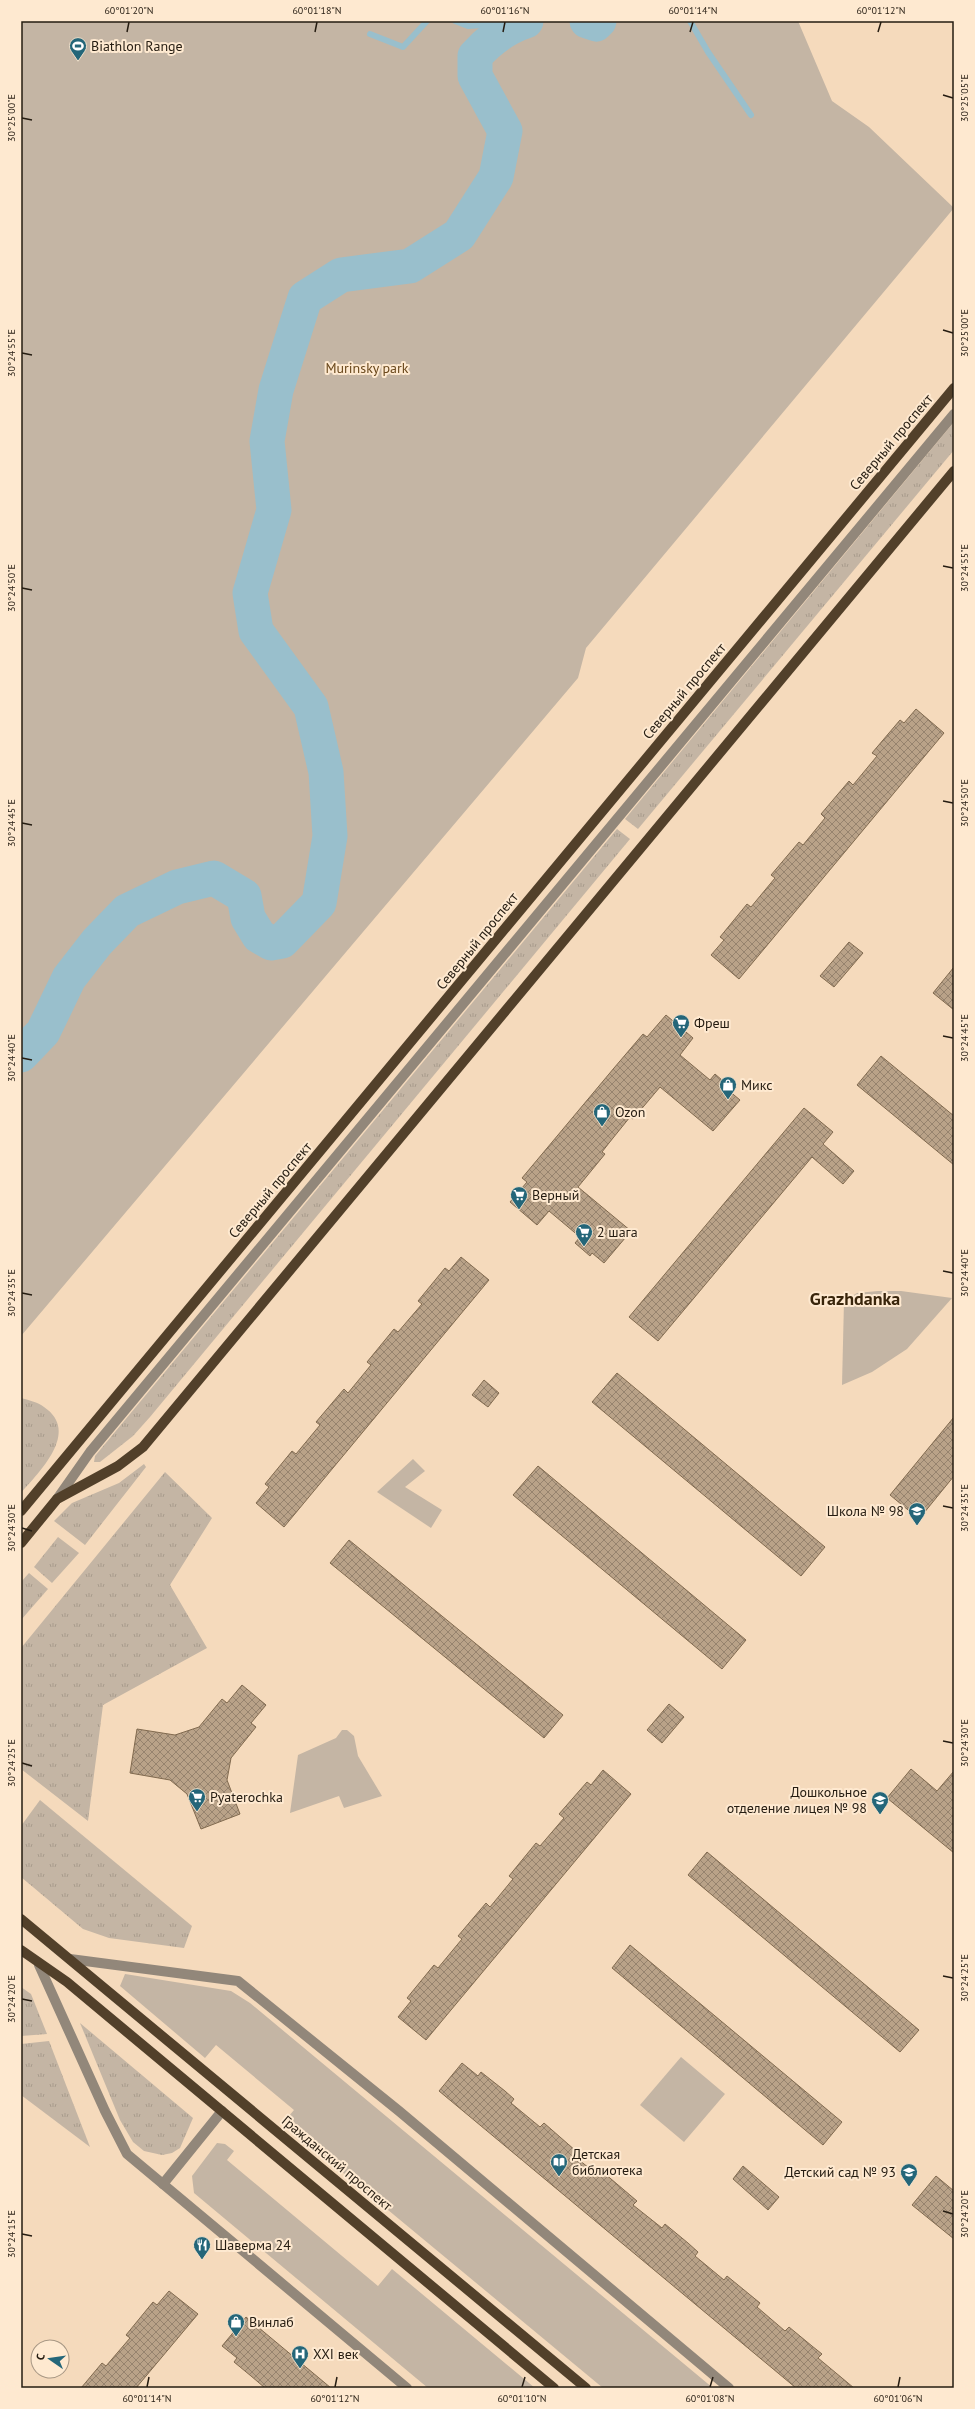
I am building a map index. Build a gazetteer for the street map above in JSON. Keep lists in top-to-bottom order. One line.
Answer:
{"streets":{"main road":["Северный проспект","Гражданский проспект"]},"districts":["Grazhdanka"],"parks":["Murinsky park"],"places":{"sports":["Biathlon Range"],"supermarket":["Фреш","Верный","2 шага","Pyaterochka"],"shop":["Микс","Ozon","Винлаб"],"school or university":["Школа № 98","Дошкольное отделение лицея № 98","Детский сад № 93"],"library":["Детская библиотека"],"restaurant":["Шаверма 24"],"hospital":["XXI век"]},"north":"left","coordinates":["60°01'20\"N","60°01'18\"N","60°01'16\"N","60°01'14\"N","60°01'12\"N","30°25'05\"E","30°25'00\"E","30°24'55\"E","30°24'50\"E","30°24'45\"E","30°24'40\"E","30°24'35\"E","30°24'30\"E","30°24'25\"E","30°24'20\"E","30°24'15\"E","60°01'10\"N","60°01'08\"N","60°01'06\"N"]}
